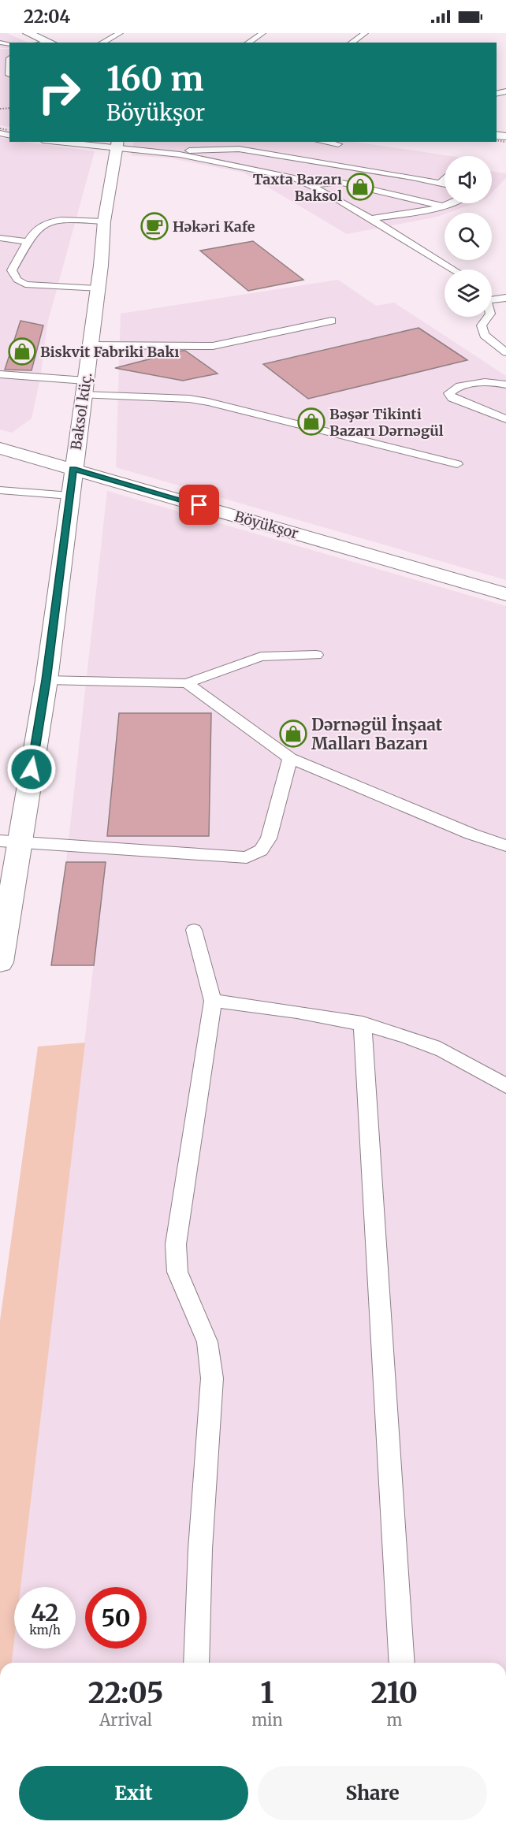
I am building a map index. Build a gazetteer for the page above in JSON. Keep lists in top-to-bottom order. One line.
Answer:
{"streets":{"main road":["Baksol küç.","Böyükşor"]},"crossings":[["Baksol küç.","Böyükşor"]],"places":{"shop":["Taxta Bazarı Baksol","Biskvit Fabriki Bakı","Bəşər Tikinti Bazarı Dərnəgül","Dərnəgül İnşaat Malları Bazarı"],"cafe":["Həkəri Kafe"]},"page":{"status":"22:04","turn":["160 m","Böyükşor"],"speed":"42 km/h","limit":"50","eta":["22:05","Arrival","1","min","210","m"],"buttons":["Exit","Share"]}}
